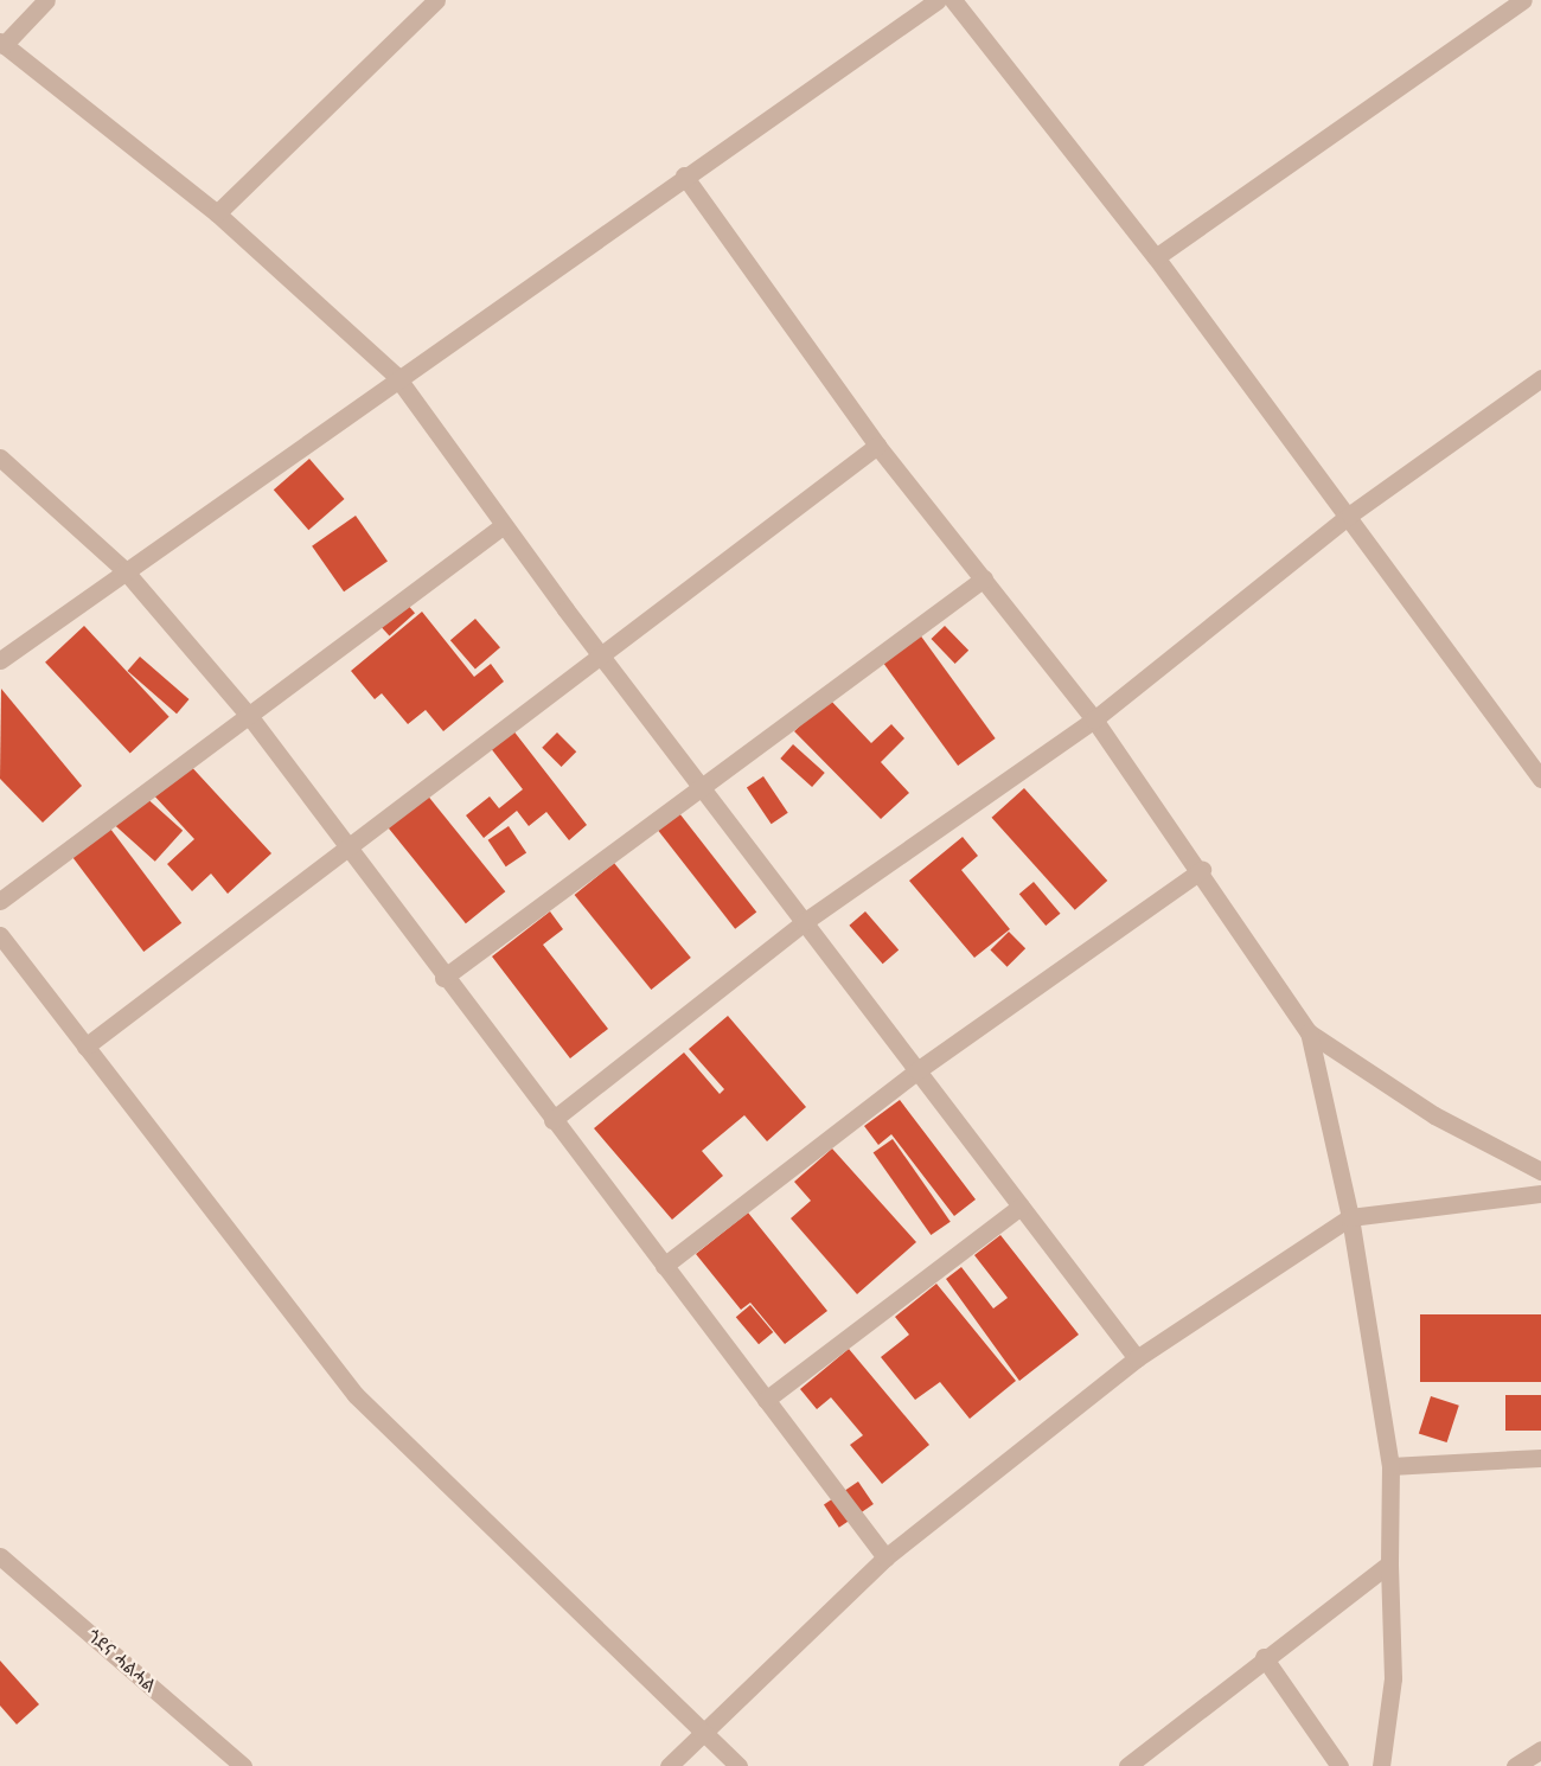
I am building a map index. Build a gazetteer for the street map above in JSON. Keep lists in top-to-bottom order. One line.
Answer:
{"streets":{"street":["ጎደና ሓልሓል"]}}
